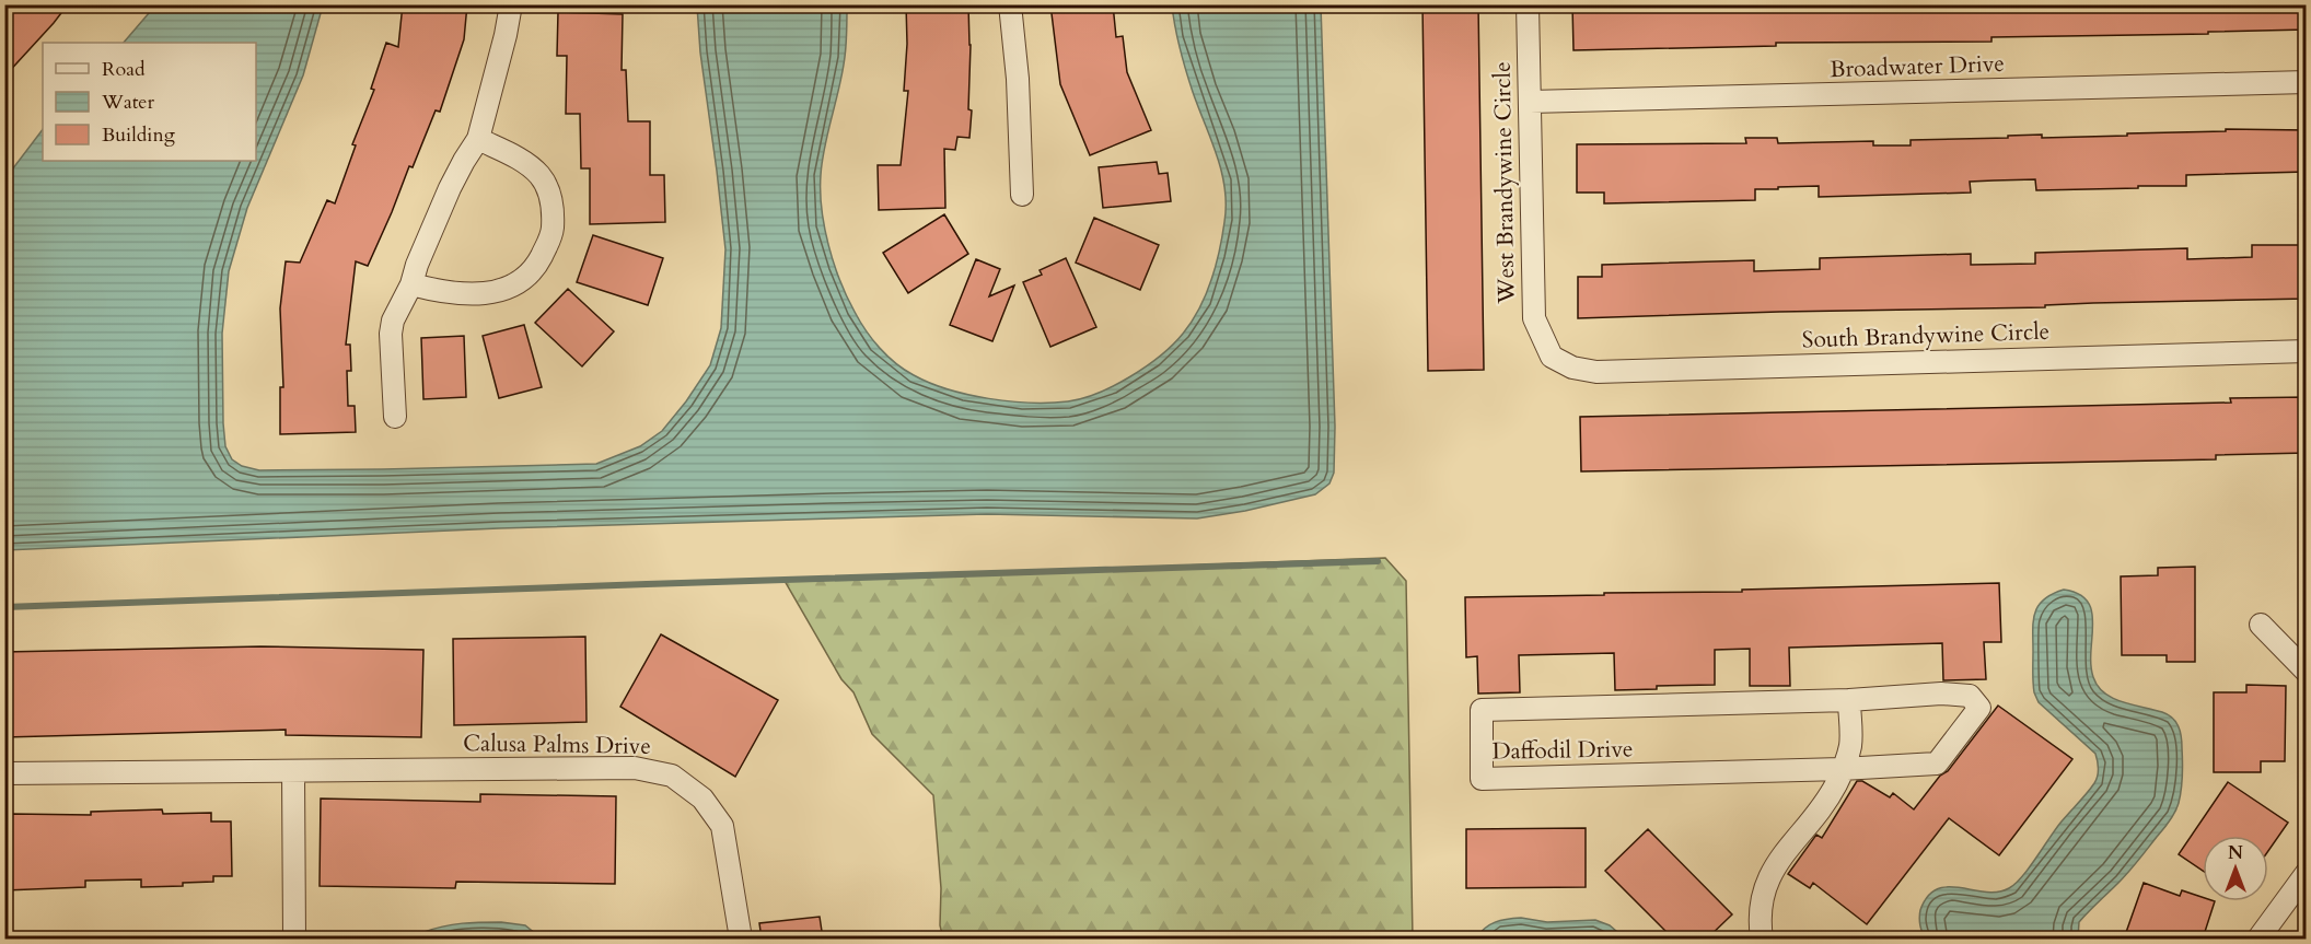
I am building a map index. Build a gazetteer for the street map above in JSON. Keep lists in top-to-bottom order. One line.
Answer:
{"streets":{"street":["Broadwater Drive","West Brandywine Circle","South Brandywine Circle","Calusa Palms Drive","Daffodil Drive"]},"crossings":[["Broadwater Drive","West Brandywine Circle"],["West Brandywine Circle","South Brandywine Circle"]],"legend":["Road","Water","Building"],"north":"top"}
